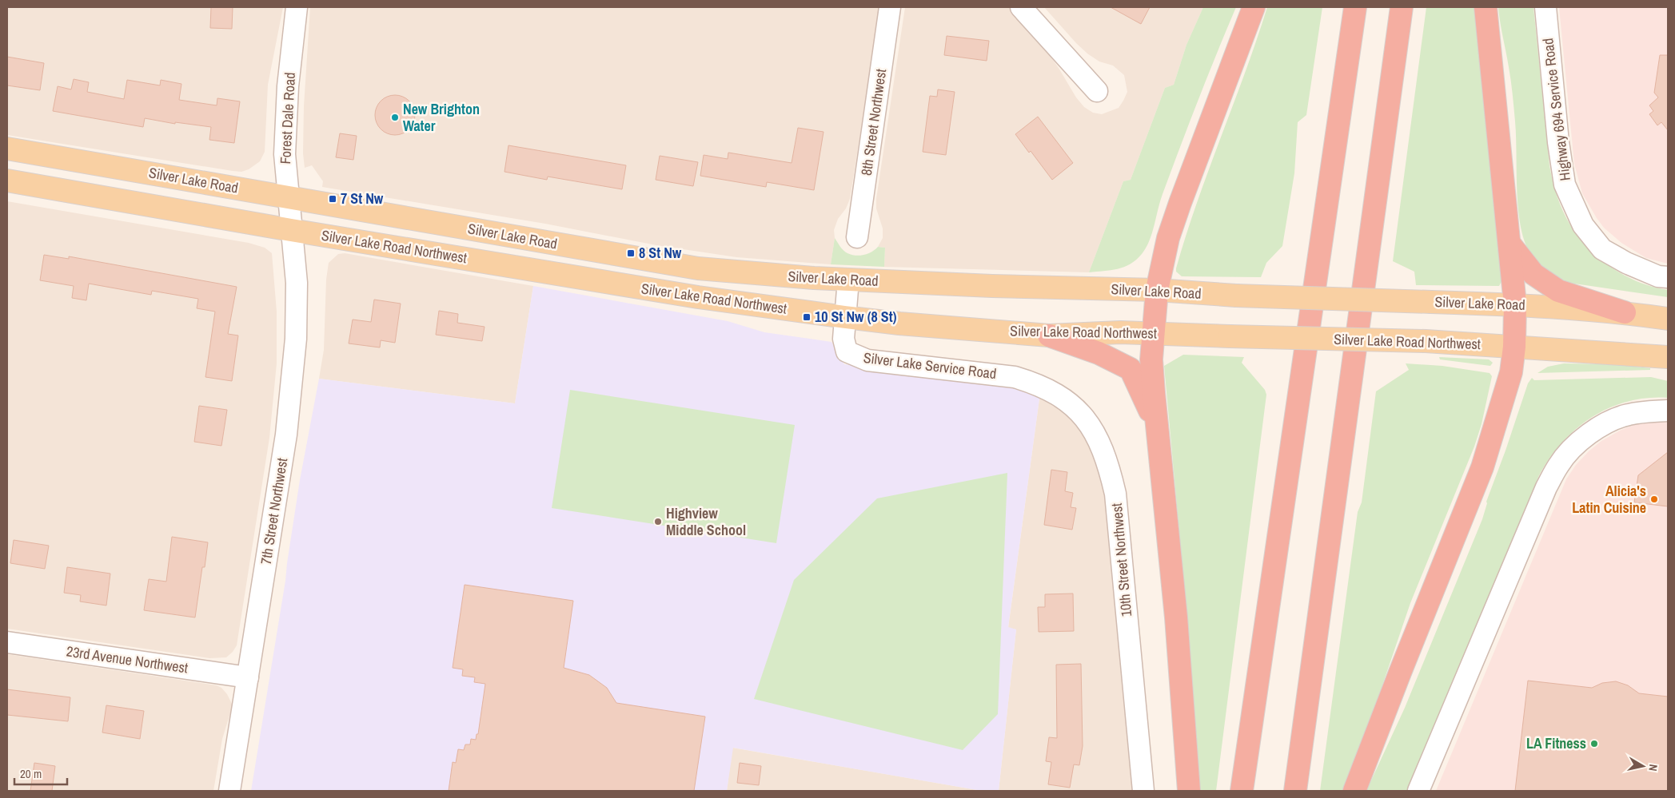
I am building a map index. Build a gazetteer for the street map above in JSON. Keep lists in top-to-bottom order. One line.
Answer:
{"streets":{"main road":["Silver Lake Road","Silver Lake Road Northwest"],"street":["Highway 694 Service Road","Forest Dale Road","8th Street Northwest","Silver Lake Service Road","7th Street Northwest","10th Street Northwest","23rd Avenue Northwest"]},"crossings":[["Forest Dale Road","Silver Lake Road"],["Forest Dale Road","Silver Lake Road Northwest"],["Forest Dale Road","7th Street Northwest"],["Silver Lake Road","Silver Lake Service Road"],["Silver Lake Road Northwest","Silver Lake Service Road"],["Silver Lake Road Northwest","7th Street Northwest"],["Silver Lake Service Road","10th Street Northwest"],["7th Street Northwest","23rd Avenue Northwest"]],"places":{"other":["New Brighton Water","Alicia's Latin Cuisine","Highview Middle School","LA Fitness"],"transit":["7 St Nw","8 St Nw","10 St Nw (8 St)"]},"scale_bar":"20 m","north":"right"}
